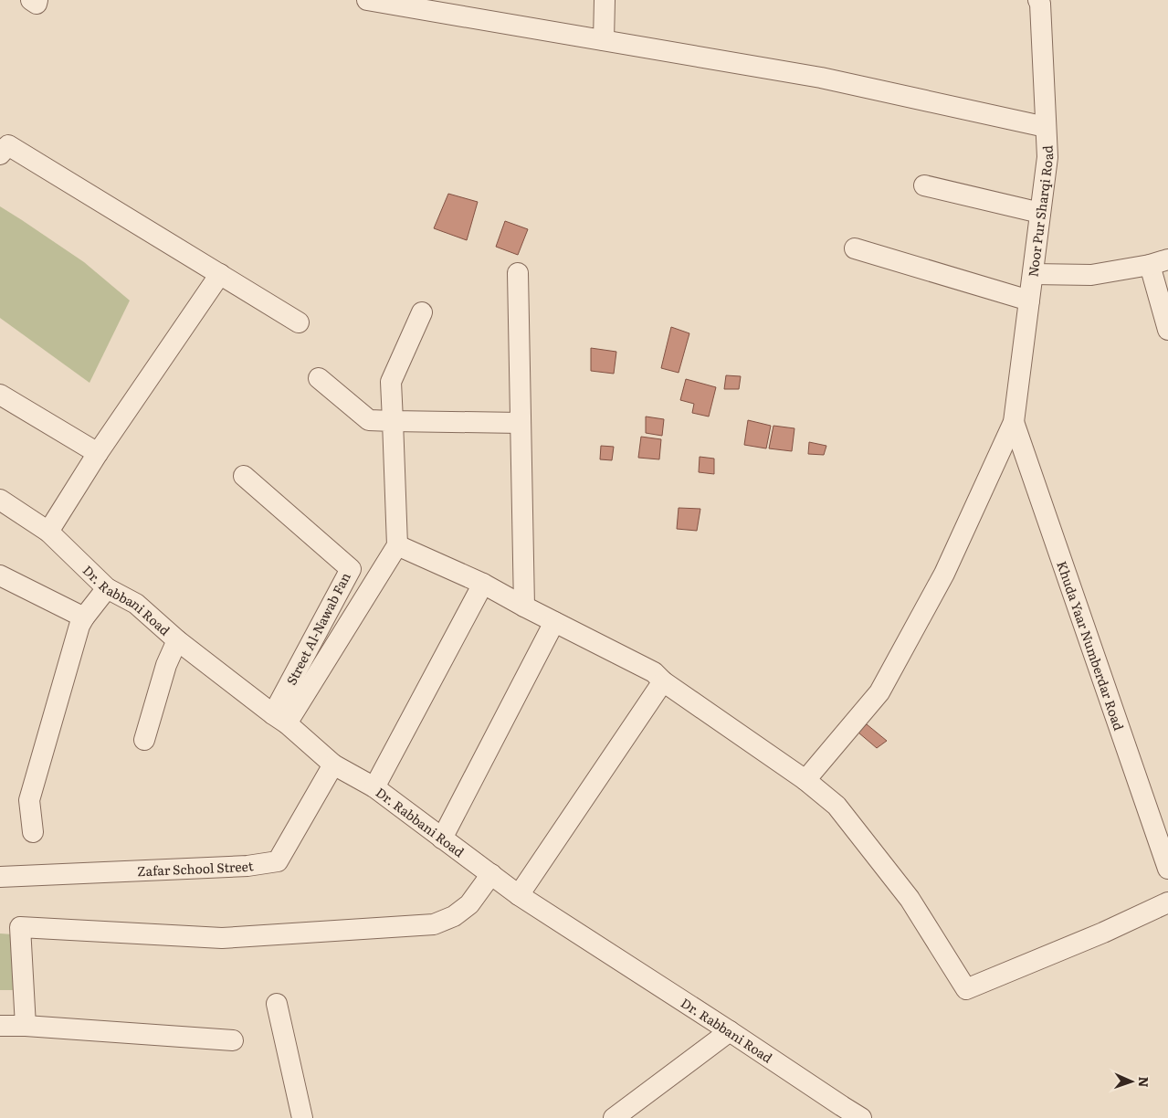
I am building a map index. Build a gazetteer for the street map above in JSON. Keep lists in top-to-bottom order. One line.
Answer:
{"streets":{"street":["Noor Pur Sharqi Road","Dr. Rabbani Road","Street Al-Nawab Fan","Khuda Yaar Numberdar Road","Zafar School Street"]},"crossings":[["Noor Pur Sharqi Road","Khuda Yaar Numberdar Road"],["Dr. Rabbani Road","Street Al-Nawab Fan"],["Dr. Rabbani Road","Zafar School Street"]],"north":"right"}
